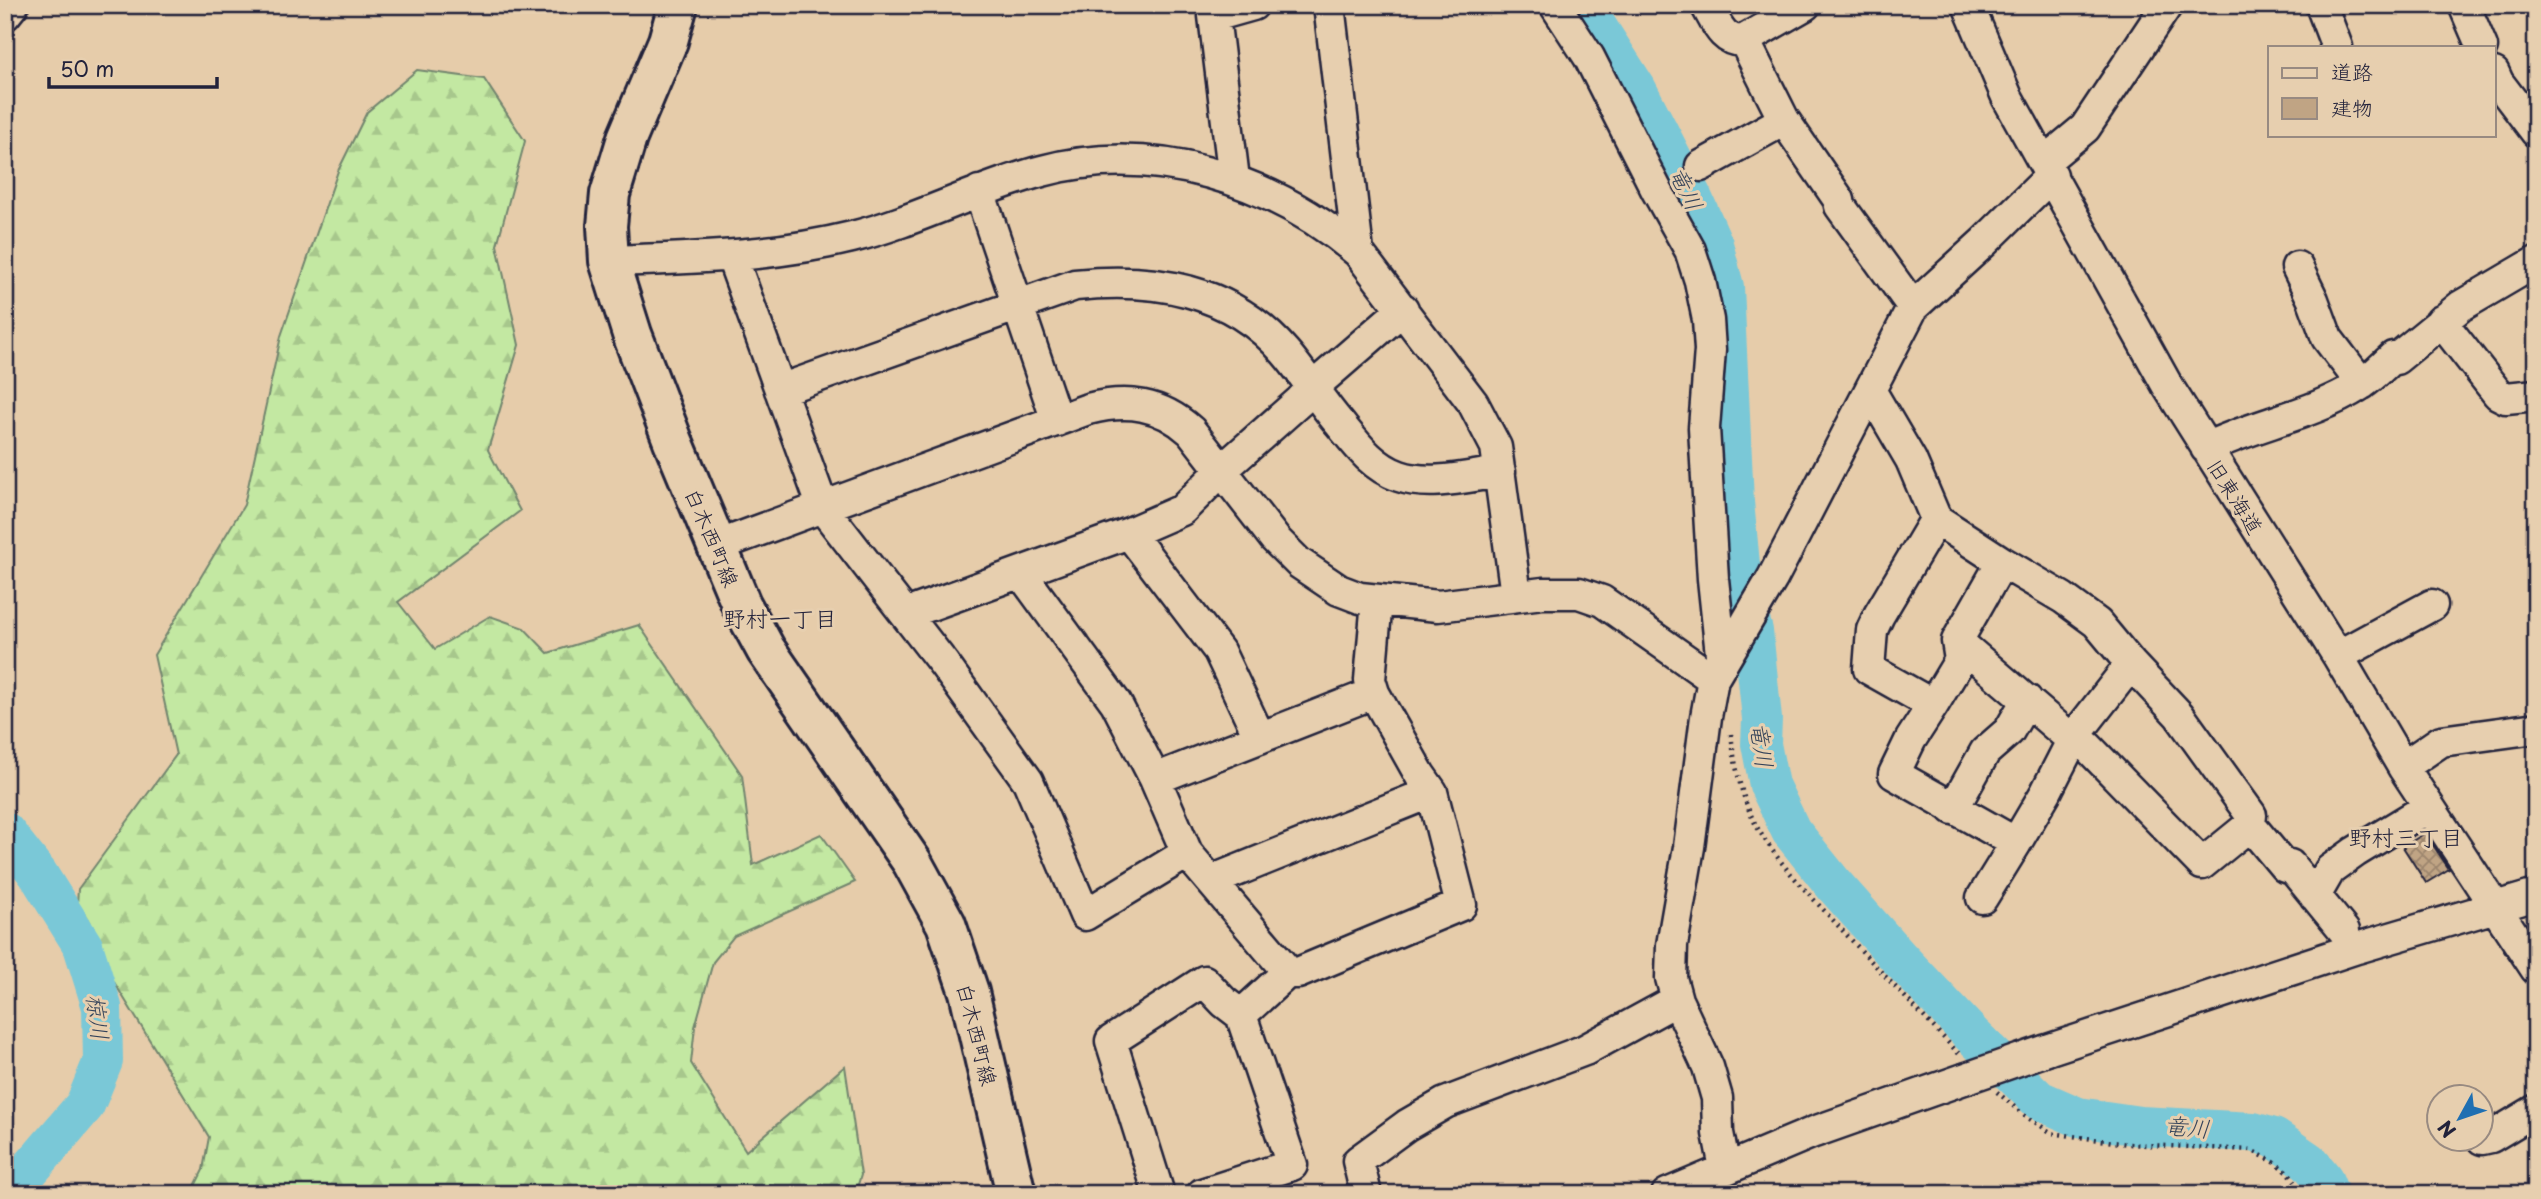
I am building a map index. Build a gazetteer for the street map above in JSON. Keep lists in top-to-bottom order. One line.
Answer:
{"streets":{"main road":["白木西町線"],"street":["旧東海道"]},"districts":["野村一丁目","野村三丁目"],"water":["竜川","椋川"],"legend":["道路","建物"],"scale_bar":"50 m","north":"bottom left"}
